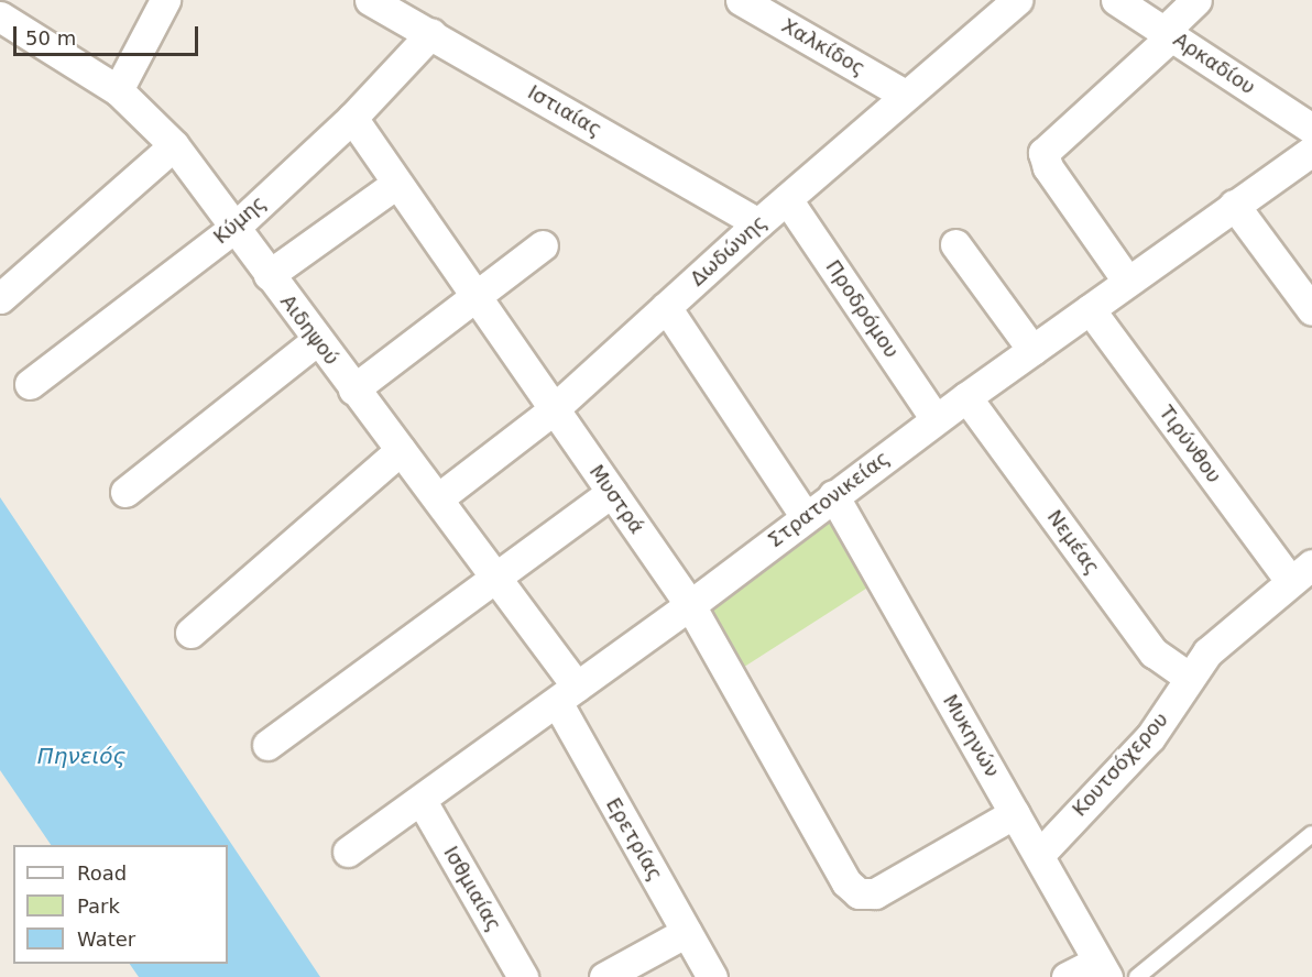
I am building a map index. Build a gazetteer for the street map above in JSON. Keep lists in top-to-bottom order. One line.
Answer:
{"streets":{"street":["Χαλκίδος","Αρκαδίου","Ιστιαίας","Κύμης","Δωδώνης","Προδρόμου","Αιδηψού","Τιρύνθου","Μυστρά","Στρατονικείας","Νεμέας","Μυκηνών","Κουτσόχερου","Ερετρίας","Ισθμιαίας"]},"crossings":[["Χαλκίδος","Δωδώνης"],["Ιστιαίας","Κύμης"],["Ιστιαίας","Δωδώνης"],["Κύμης","Αιδηψού"],["Κύμης","Μυστρά"],["Δωδώνης","Προδρόμου"],["Δωδώνης","Αιδηψού"],["Δωδώνης","Μυστρά"],["Προδρόμου","Στρατονικείας"],["Αιδηψού","Στρατονικείας"],["Αιδηψού","Ερετρίας"],["Τιρύνθου","Στρατονικείας"],["Τιρύνθου","Κουτσόχερου"],["Μυστρά","Στρατονικείας"],["Μυστρά","Μυκηνών"],["Στρατονικείας","Νεμέας"],["Στρατονικείας","Μυκηνών"],["Στρατονικείας","Ερετρίας"],["Στρατονικείας","Ισθμιαίας"],["Νεμέας","Κουτσόχερου"],["Μυκηνών","Κουτσόχερου"]],"water":["Πηνειός"],"legend":["Road","Park","Water"],"scale_bar":"50 m"}
